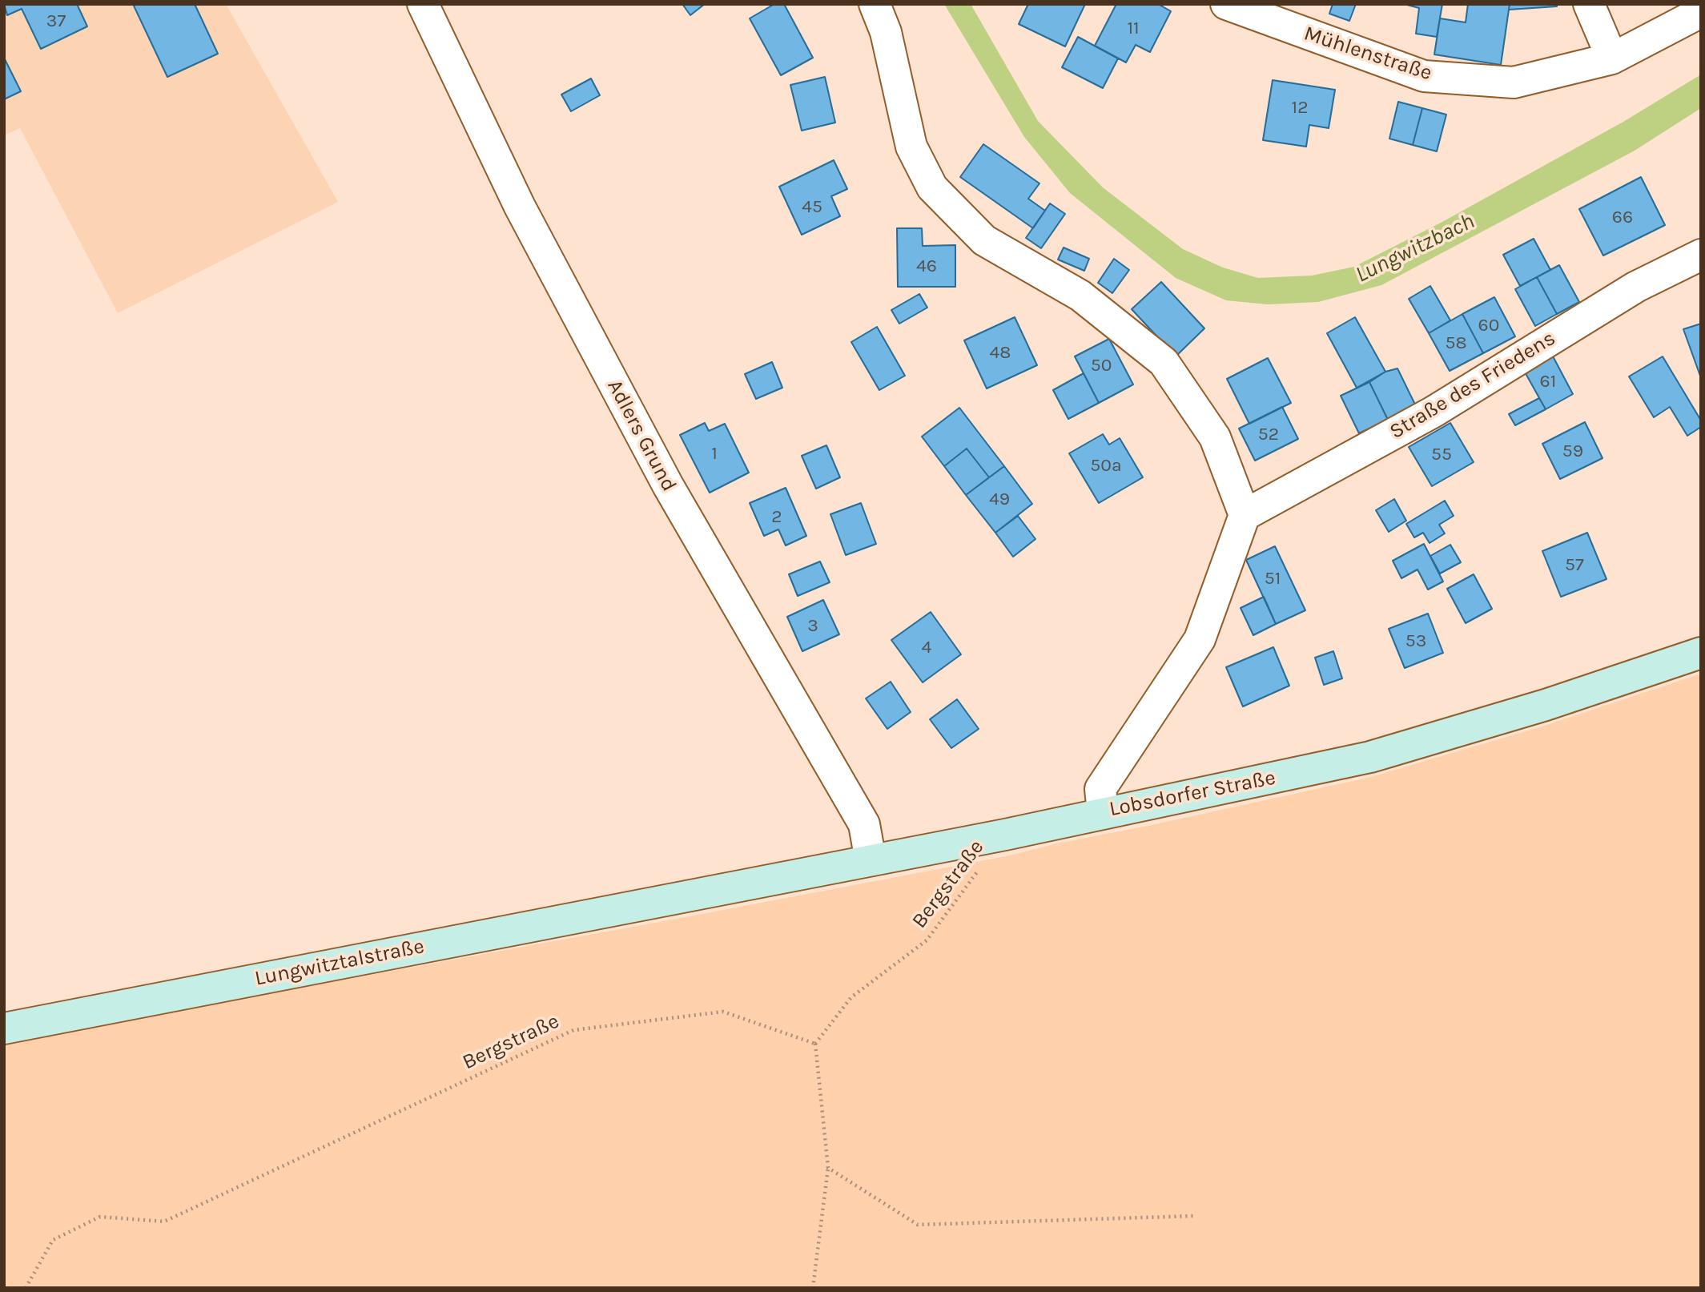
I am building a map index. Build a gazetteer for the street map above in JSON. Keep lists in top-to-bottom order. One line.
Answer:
{"streets":{"main road":["Lobsdorfer Straße","Lungwitztalstraße"],"street":["Mühlenstraße","Straße des Friedens","Adlers Grund"],"path":["Bergstraße"]},"crossings":[["Adlers Grund","Lobsdorfer Straße"],["Lobsdorfer Straße","Bergstraße"],["Lobsdorfer Straße","Lungwitztalstraße"]],"water":["Lungwitzbach"],"house_numbers":["37","11","12","45","66","46","60","58","48","50","61","52","59","1","55","50a","49","2","57","51","3","53","4"]}
